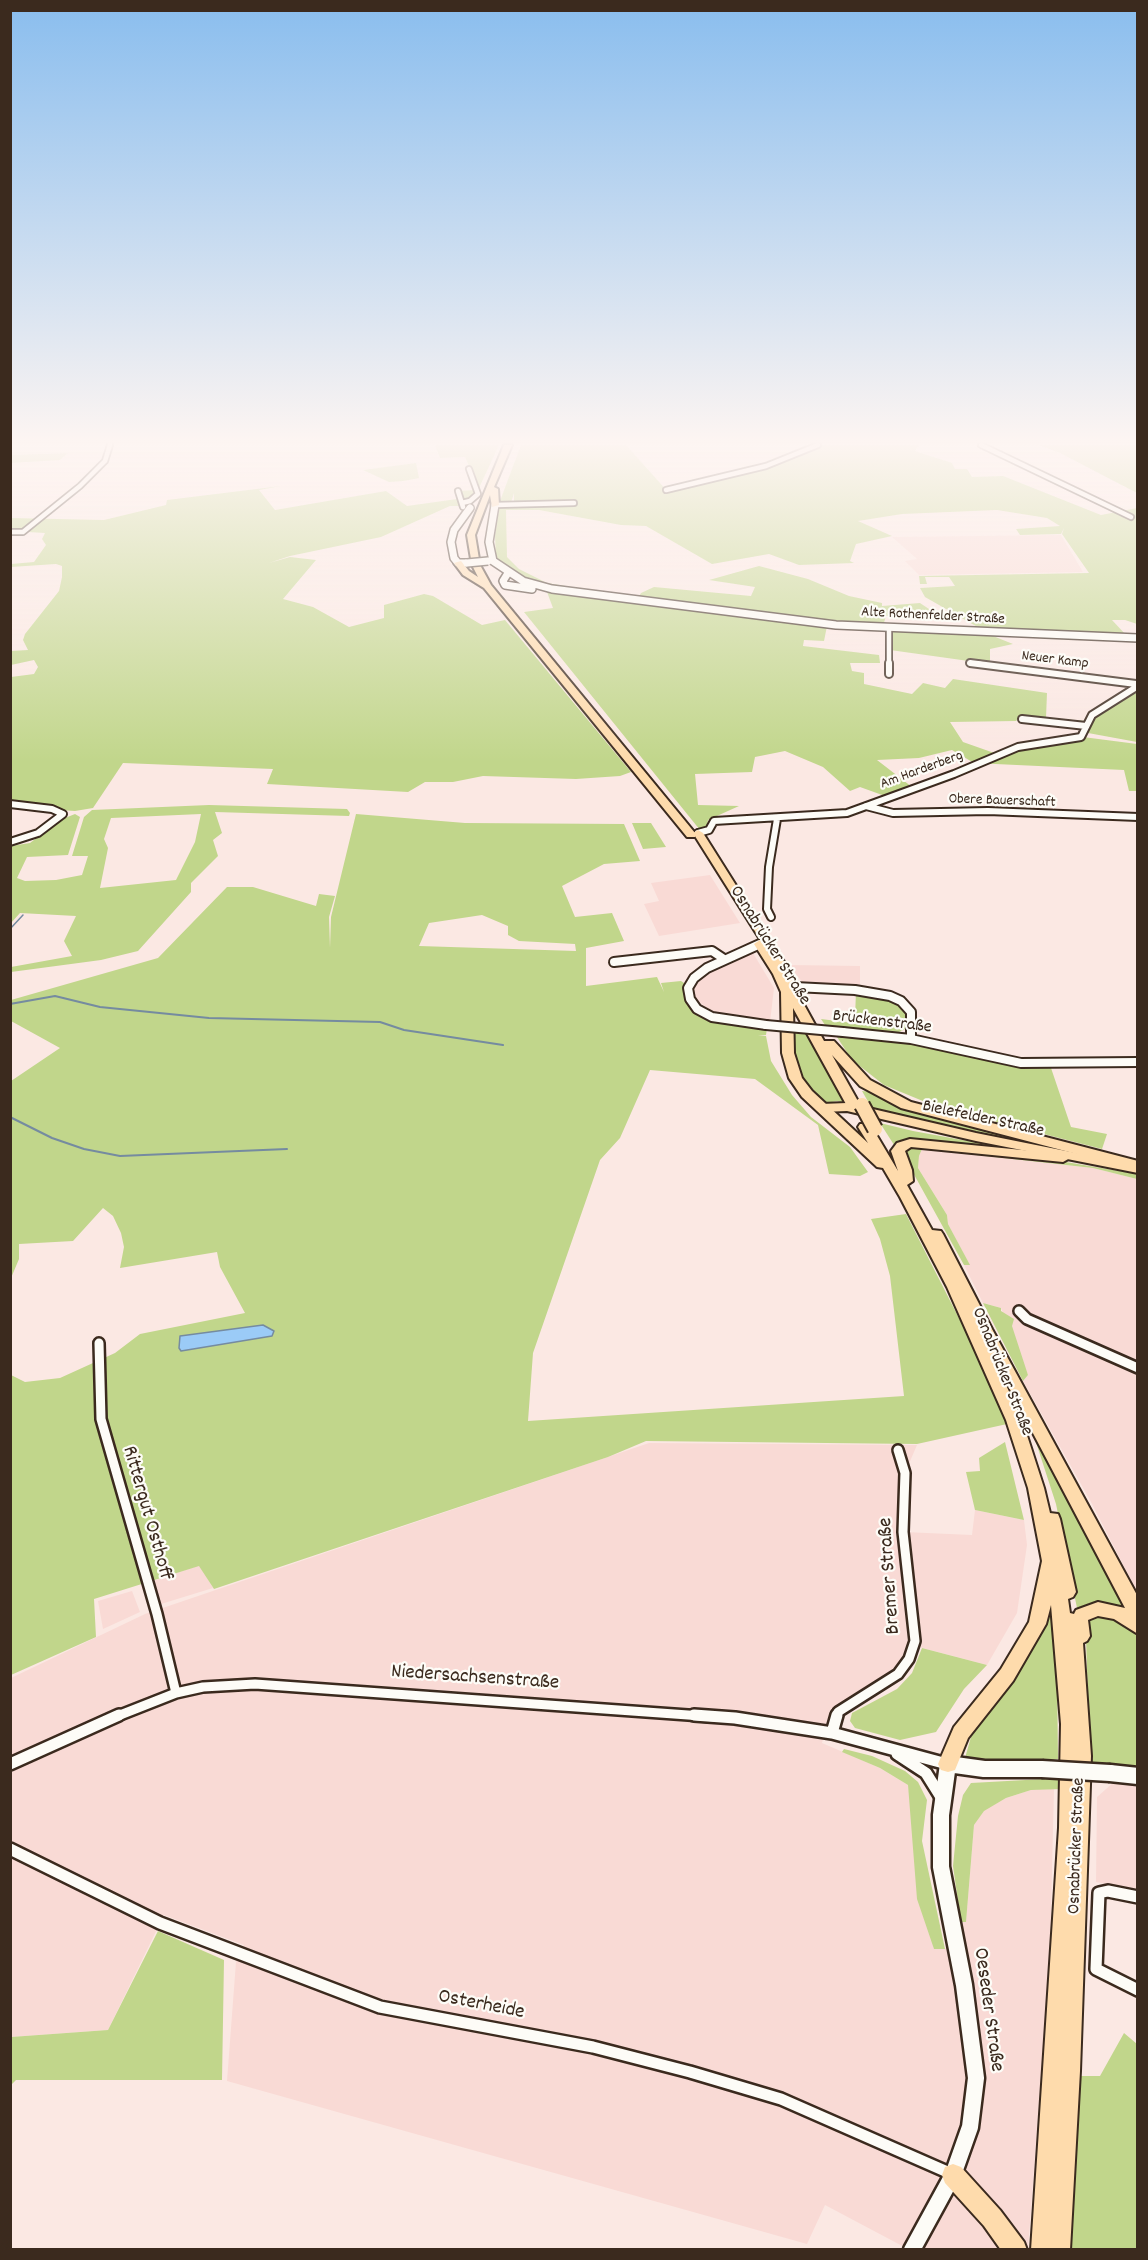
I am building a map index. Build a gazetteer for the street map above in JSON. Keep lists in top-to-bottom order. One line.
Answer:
{"streets":{"highway":["Osnabrücker Straße"],"main road":["Bielefelder Straße"],"street":["Alte Rothenfelder Straße","Neuer Kamp","Am Harderberg","Obere Bauerschaft","Brückenstraße","Rittergut Osthoff","Bremer Straße","Niedersachsenstraße","Osterheide","Oeseder Straße"]},"crossings":[["Neuer Kamp","Am Harderberg"],["Am Harderberg","Obere Bauerschaft"],["Am Harderberg","Osnabrücker Straße"],["Osnabrücker Straße","Brückenstraße"],["Rittergut Osthoff","Niedersachsenstraße"],["Bremer Straße","Niedersachsenstraße"],["Niedersachsenstraße","Oeseder Straße"],["Osterheide","Oeseder Straße"]]}
